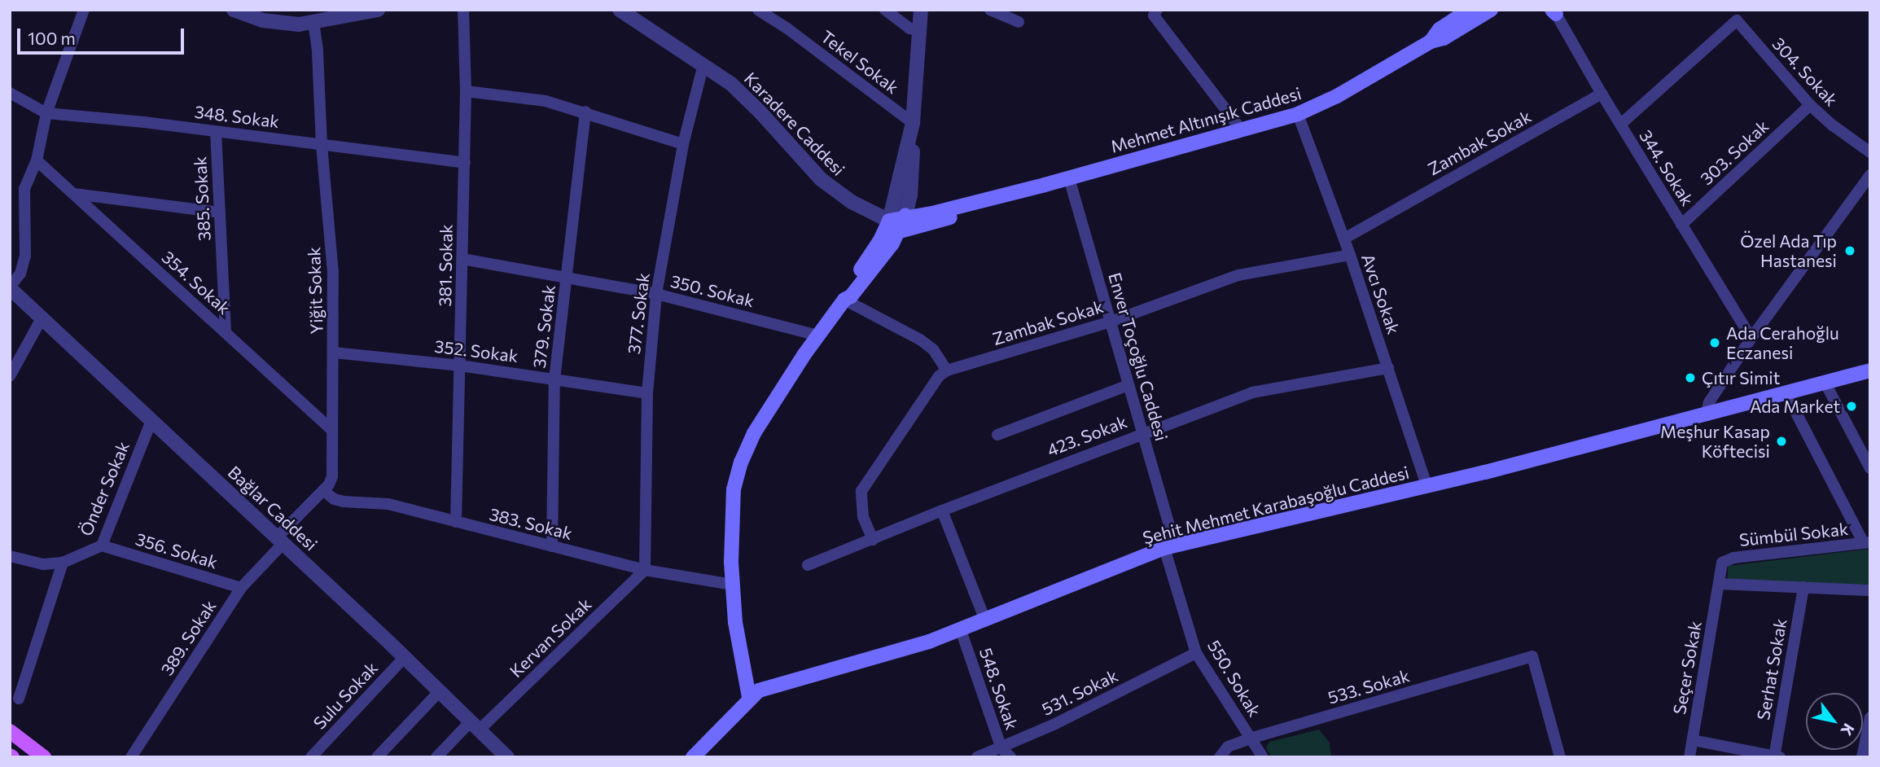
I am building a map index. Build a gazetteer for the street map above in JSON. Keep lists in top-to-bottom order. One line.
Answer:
{"streets":{"main road":["Mehmet Altınışık Caddesi","Şehit Mehmet Karabaşoğlu Caddesi"],"street":["Tekel Sokak","304. Sokak","348. Sokak","Karadere Caddesi","Zambak Sokak","303. Sokak","344. Sokak","385. Sokak","381. Sokak","354. Sokak","Yiğit Sokak","350. Sokak","Avcı Sokak","377. Sokak","379. Sokak","352. Sokak","Enver Toçoğlu Caddesi","423. Sokak","Önder Sokak","Bağlar Caddesi","383. Sokak","Sümbül Sokak","356. Sokak","389. Sokak","Kervan Sokak","Seçer Sokak","Serhat Sokak","550. Sokak","533. Sokak","548. Sokak","531. Sokak","Sulu Sokak"]},"crossings":[["304. Sokak","303. Sokak"],["304. Sokak","344. Sokak"],["348. Sokak","385. Sokak"],["348. Sokak","381. Sokak"],["348. Sokak","Yiğit Sokak"],["Mehmet Altınışık Caddesi","Karadere Caddesi"],["Mehmet Altınışık Caddesi","Avcı Sokak"],["Mehmet Altınışık Caddesi","Enver Toçoğlu Caddesi"],["Karadere Caddesi","377. Sokak"],["Zambak Sokak","344. Sokak"],["Zambak Sokak","Avcı Sokak"],["Zambak Sokak","Enver Toçoğlu Caddesi"],["303. Sokak","344. Sokak"],["385. Sokak","354. Sokak"],["381. Sokak","350. Sokak"],["381. Sokak","352. Sokak"],["381. Sokak","383. Sokak"],["354. Sokak","Yiğit Sokak"],["Yiğit Sokak","352. Sokak"],["Yiğit Sokak","Bağlar Caddesi"],["Yiğit Sokak","383. Sokak"],["Yiğit Sokak","389. Sokak"],["350. Sokak","377. Sokak"],["350. Sokak","379. Sokak"],["Avcı Sokak","423. Sokak"],["Avcı Sokak","Şehit Mehmet Karabaşoğlu Caddesi"],["377. Sokak","352. Sokak"],["377. Sokak","383. Sokak"],["377. Sokak","Kervan Sokak"],["379. Sokak","352. Sokak"],["379. Sokak","383. Sokak"],["Enver Toçoğlu Caddesi","423. Sokak"],["Enver Toçoğlu Caddesi","Şehit Mehmet Karabaşoğlu Caddesi"],["Enver Toçoğlu Caddesi","550. Sokak"],["Önder Sokak","Bağlar Caddesi"],["Önder Sokak","356. Sokak"],["Şehit Mehmet Karabaşoğlu Caddesi","550. Sokak"],["Şehit Mehmet Karabaşoğlu Caddesi","548. Sokak"],["Bağlar Caddesi","389. Sokak"],["Bağlar Caddesi","Kervan Sokak"],["Bağlar Caddesi","Sulu Sokak"],["383. Sokak","Kervan Sokak"],["Sümbül Sokak","Seçer Sokak"],["356. Sokak","389. Sokak"],["550. Sokak","533. Sokak"],["550. Sokak","531. Sokak"],["548. Sokak","531. Sokak"]],"places":["Özel Ada Tıp Hastanesi","Ada Cerahoğlu Eczanesi","Çıtır Simit","Ada Market","Meşhur Kasap Köftecisi"],"scale_bar":"100 m","north":"bottom right"}
